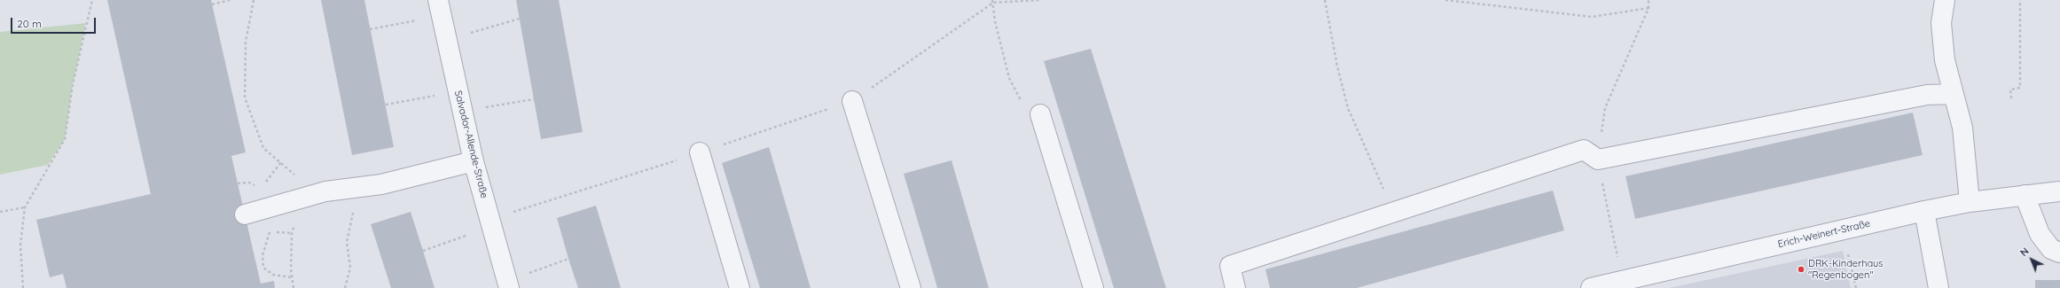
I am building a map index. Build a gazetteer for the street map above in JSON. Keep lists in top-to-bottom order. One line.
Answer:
{"streets":{"street":["Salvador-Allende-Straße","Erich-Weinert-Straße"]},"places":["DRK-Kinderhaus \"Regenbogen\""],"scale_bar":"20 m","north":"top left"}
